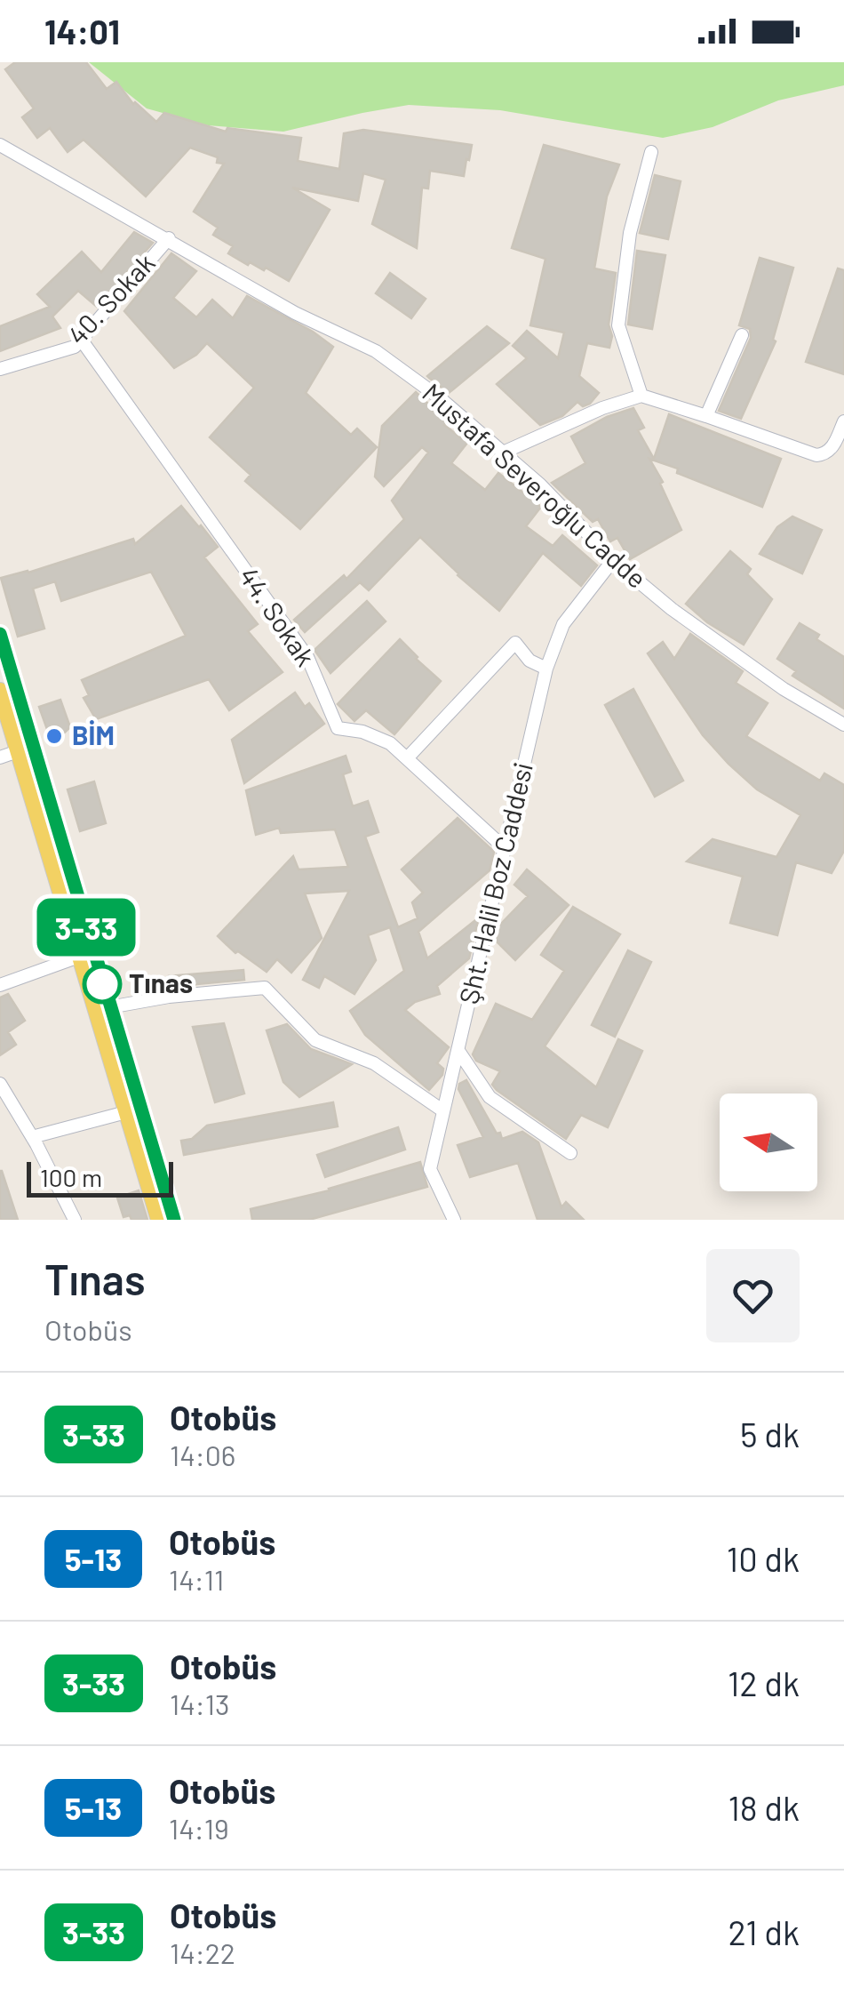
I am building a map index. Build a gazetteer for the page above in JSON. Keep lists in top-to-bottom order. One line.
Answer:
{"streets":{"street":["40. Sokak","Mustafa Severoğlu Cadde","44. Sokak","Şht. Halil Boz Caddesi"]},"crossings":[["40. Sokak","Mustafa Severoğlu Cadde"],["40. Sokak","44. Sokak"],["Mustafa Severoğlu Cadde","Şht. Halil Boz Caddesi"],["44. Sokak","Şht. Halil Boz Caddesi"]],"places":["BİM","Tınas"],"lines":["bus line 3-33"],"scale_bar":"100 m","north":"left","page":{"status":"14:01","on_map":"3-33","scale":"100 m","heading":["Tınas","Otobüs"],"list":[{"mark":"3-33","name":"Otobüs","note":"14:06","value":"5 dk"},{"mark":"5-13","name":"Otobüs","note":"14:11","value":"10 dk"},{"mark":"3-33","name":"Otobüs","note":"14:13","value":"12 dk"},{"mark":"5-13","name":"Otobüs","note":"14:19","value":"18 dk"},{"mark":"3-33","name":"Otobüs","note":"14:22","value":"21 dk"}]}}
